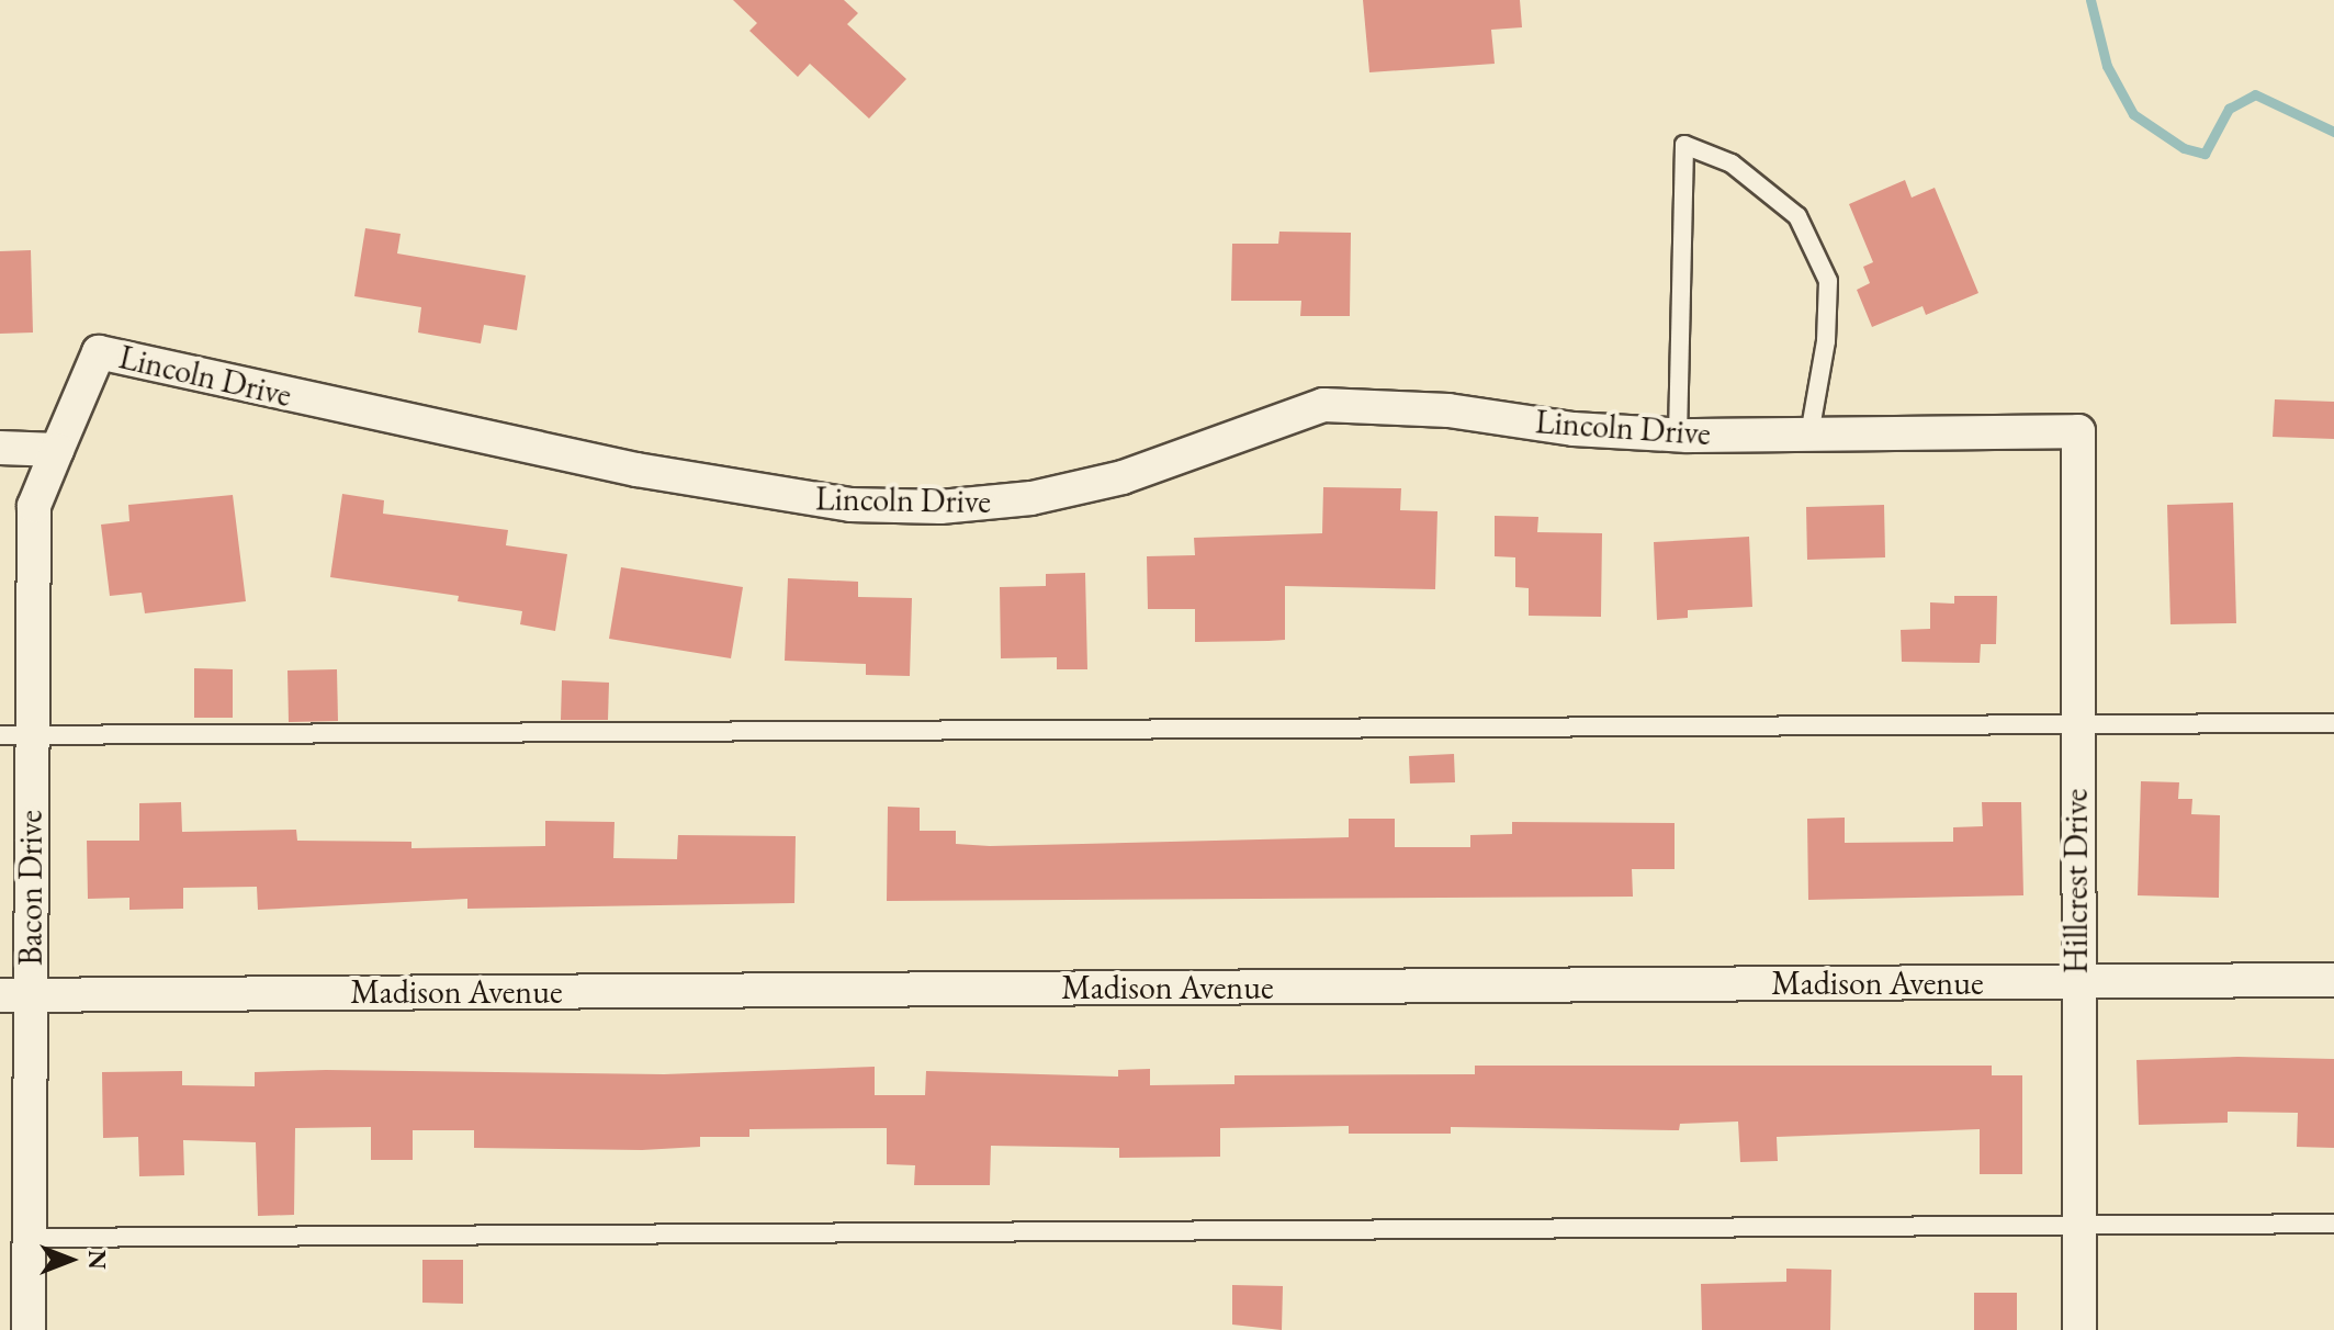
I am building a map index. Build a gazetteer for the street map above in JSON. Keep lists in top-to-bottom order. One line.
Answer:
{"streets":{"street":["Lincoln Drive","Hillcrest Drive","Bacon Drive","Madison Avenue"]},"crossings":[["Lincoln Drive","Hillcrest Drive"],["Lincoln Drive","Bacon Drive"],["Hillcrest Drive","Madison Avenue"],["Bacon Drive","Madison Avenue"]],"north":"right"}
